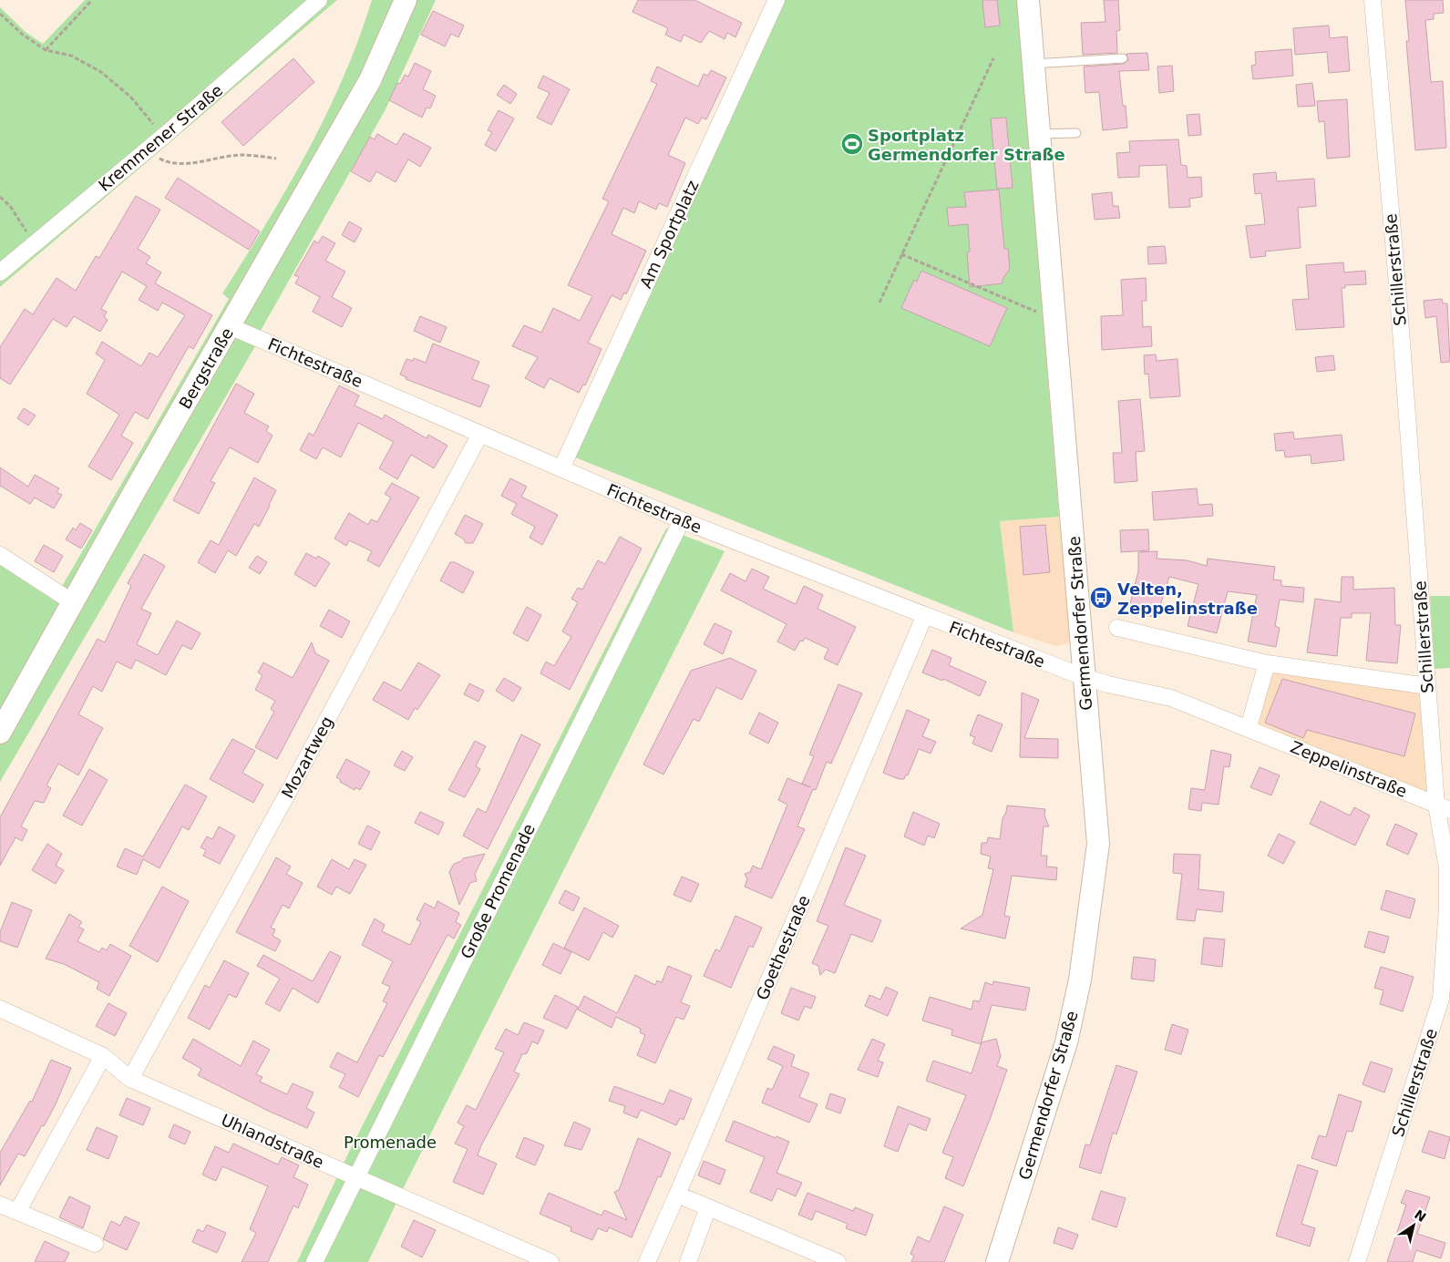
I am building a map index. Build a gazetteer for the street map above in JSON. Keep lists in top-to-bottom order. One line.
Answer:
{"streets":{"main road":["Bergstraße","Germendorfer Straße"],"street":["Kremmener Straße","Am Sportplatz","Schillerstraße","Fichtestraße","Mozartweg","Zeppelinstraße","Große Promenade","Goethestraße","Uhlandstraße"]},"crossings":[["Am Sportplatz","Fichtestraße"],["Schillerstraße","Zeppelinstraße"],["Fichtestraße","Bergstraße"],["Fichtestraße","Germendorfer Straße"],["Fichtestraße","Mozartweg"],["Fichtestraße","Zeppelinstraße"],["Fichtestraße","Große Promenade"],["Fichtestraße","Goethestraße"],["Germendorfer Straße","Zeppelinstraße"],["Mozartweg","Uhlandstraße"],["Große Promenade","Uhlandstraße"]],"parks":["Promenade"],"places":{"sports":["Sportplatz Germendorfer Straße"],"bus stop":["Velten, Zeppelinstraße"]},"north":"top right"}
